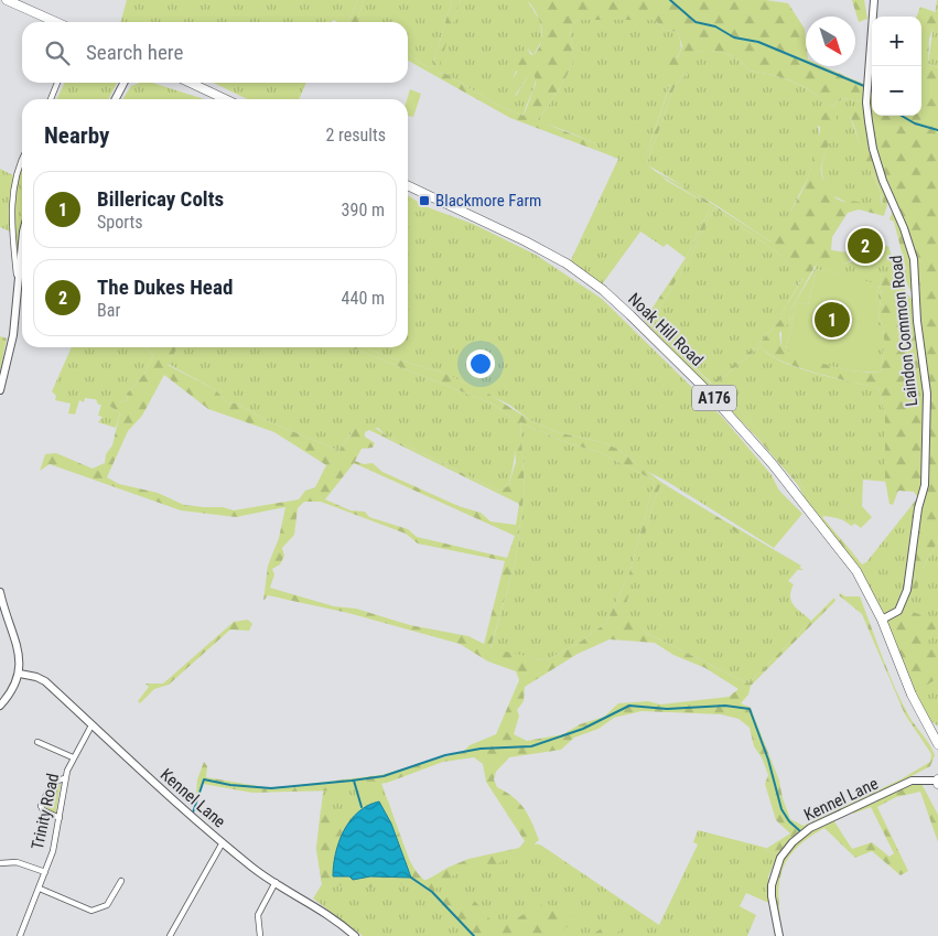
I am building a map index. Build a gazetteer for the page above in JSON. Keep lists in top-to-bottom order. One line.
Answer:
{"streets":{"main road":["Noak Hill Road","A176"],"street":["Laindon Common Road","Kennel Lane","Trinity Road"]},"crossings":[["Noak Hill Road","Laindon Common Road"],["Kennel Lane","Trinity Road"]],"places":{"transit":["Blackmore Farm"]},"north":"bottom right","page":{"map_buttons":["+","−"],"search":"Search here","heading":["Nearby","2 results"],"list":[{"mark":"1","name":"Billericay Colts","note":"Sports","value":"390 m"},{"mark":"2","name":"The Dukes Head","note":"Bar","value":"440 m"}],"pins":["2","1"]}}
